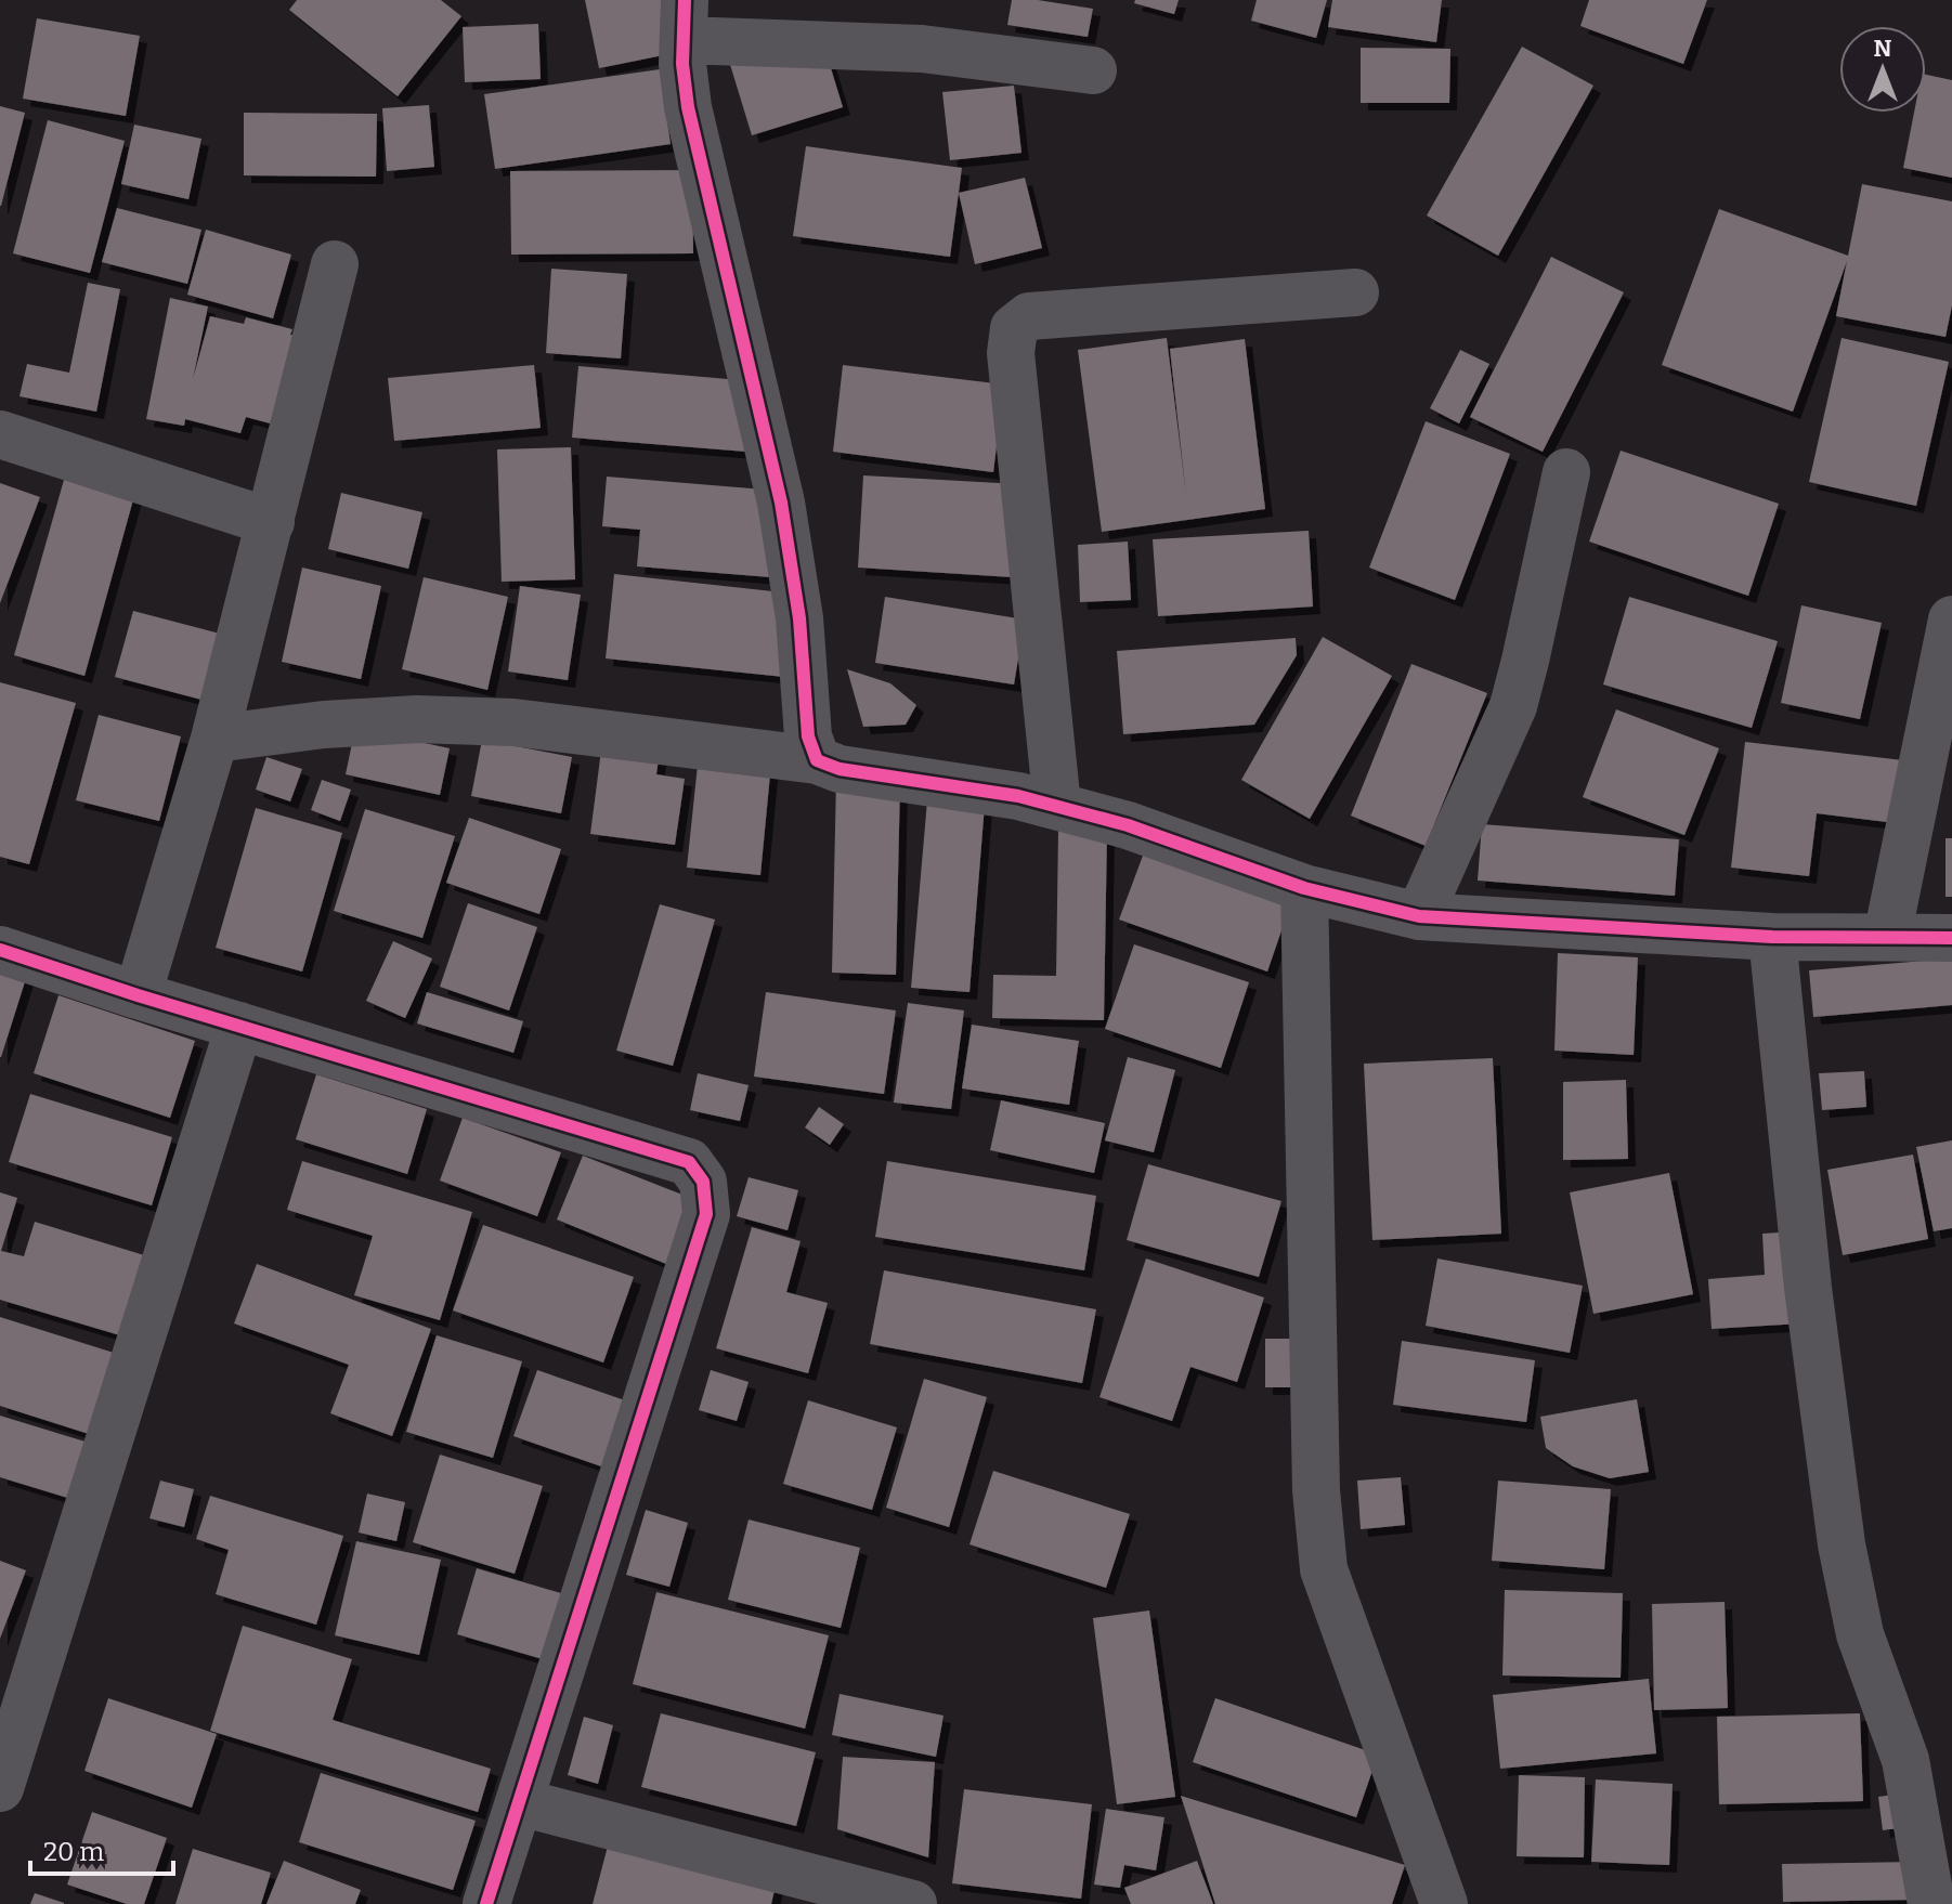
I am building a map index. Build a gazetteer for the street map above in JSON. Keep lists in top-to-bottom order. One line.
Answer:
{"scale_bar":"20 m","north":"top"}
